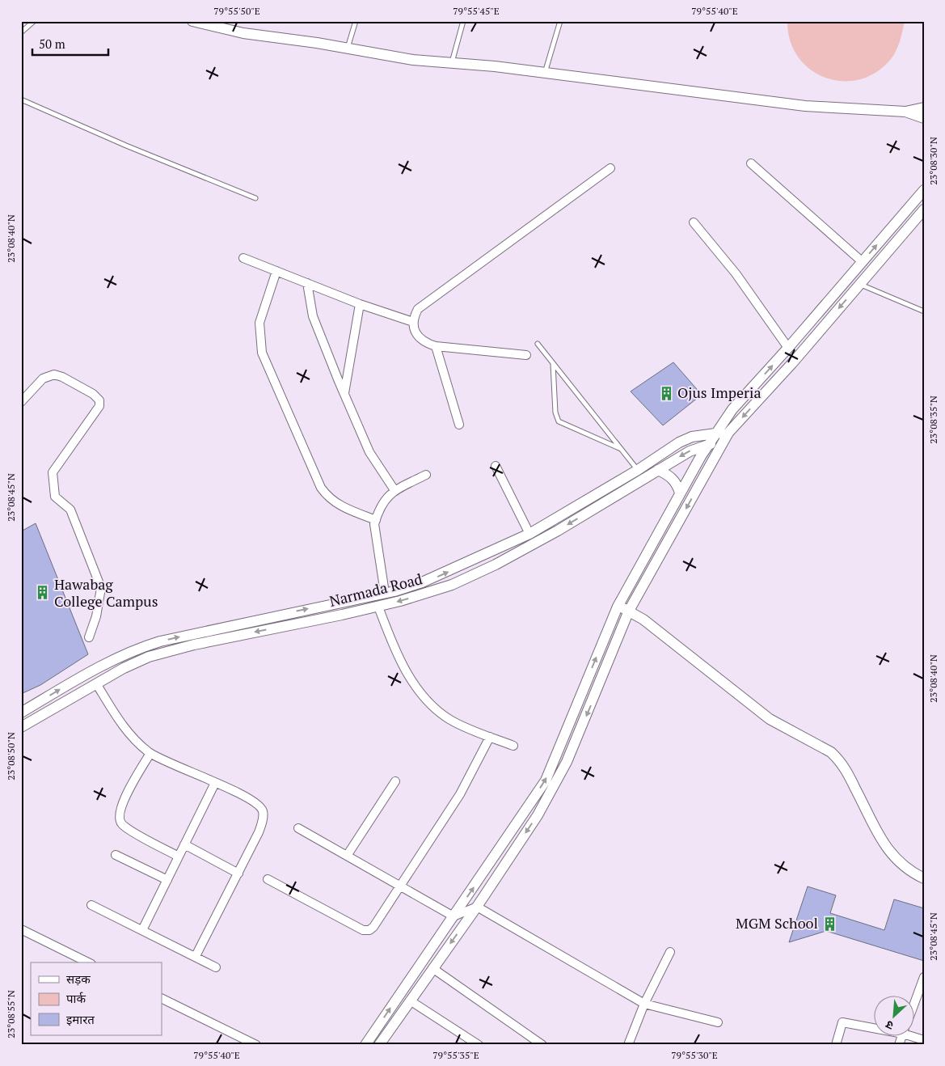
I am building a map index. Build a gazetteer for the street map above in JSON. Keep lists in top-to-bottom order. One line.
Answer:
{"streets":{"street":["Narmada Road"]},"places":{"building":["Ojus Imperia","Hawabag College Campus","MGM School"]},"legend":["सड़क","पार्क","इमारत"],"scale_bar":"50 m","north":"bottom left","coordinates":["79°55'50\"E","79°55'45\"E","79°55'40\"E","23°08'30\"N","23°08'40\"N","23°08'35\"N","23°08'45\"N","23°08'50\"N","23°08'55\"N","79°55'35\"E","79°55'30\"E"]}
